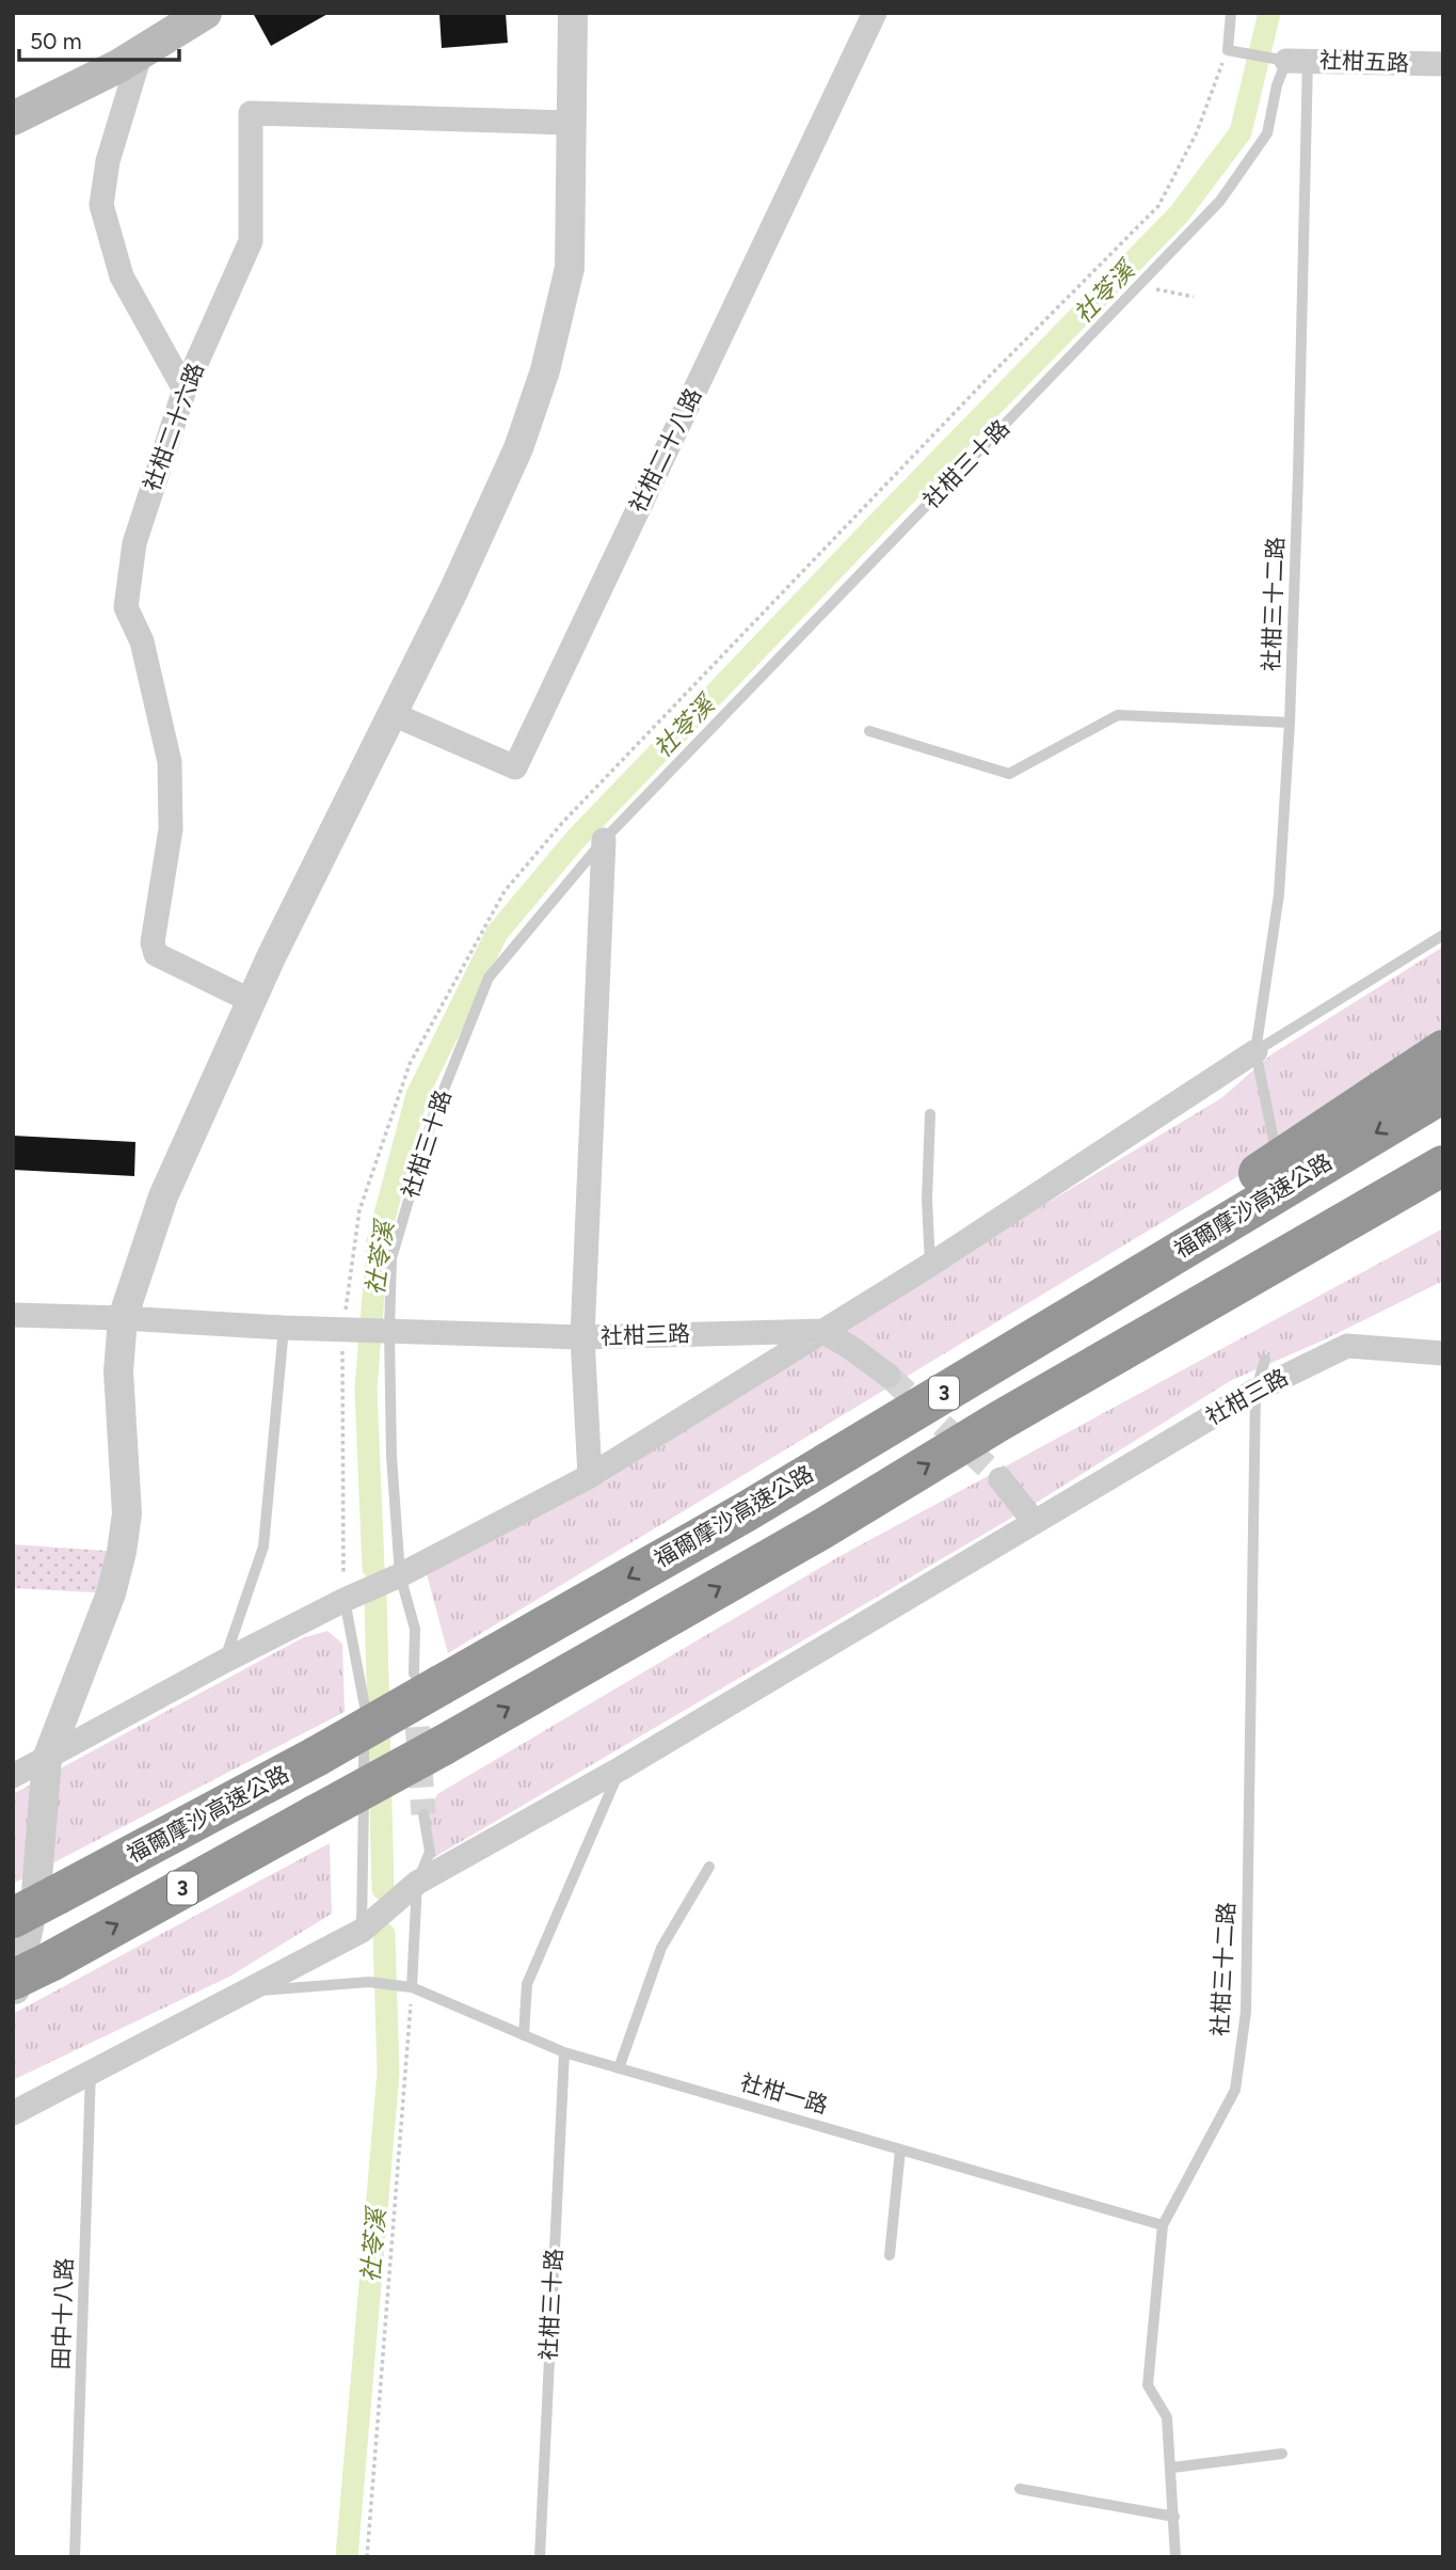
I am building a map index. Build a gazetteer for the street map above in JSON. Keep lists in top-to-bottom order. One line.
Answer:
{"streets":{"highway":["福爾摩沙高速公路","3"],"street":["社柑五路","社柑二十六路","社柑二十八路","社柑三路"],"lane":["社柑三十路","社柑三十二路","社柑一路","田中十八路"]},"crossings":[["社柑五路","社柑三十路"],["社柑五路","社柑三十二路"],["社柑三十路","社柑三十二路"],["社柑三十路","福爾摩沙高速公路"],["社柑三十路","社柑三路"],["社柑三十路","社柑一路"],["社柑三十二路","社柑三路"],["社柑三十二路","社柑一路"],["社柑三路","社柑一路"],["社柑三路","田中十八路"]],"water":["社苓溪"],"scale_bar":"50 m"}
